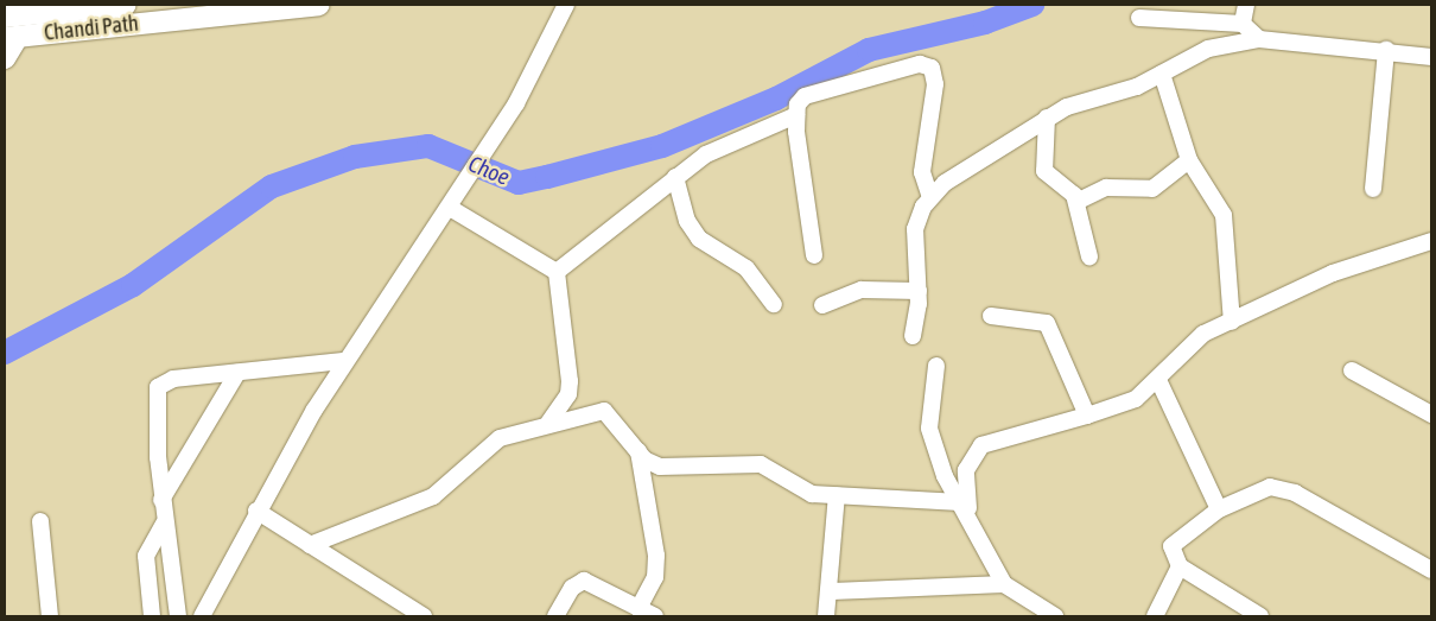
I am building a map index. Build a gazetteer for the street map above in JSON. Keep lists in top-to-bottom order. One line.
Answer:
{"streets":{"main road":["Chandi Path"]},"water":["Choe"]}
